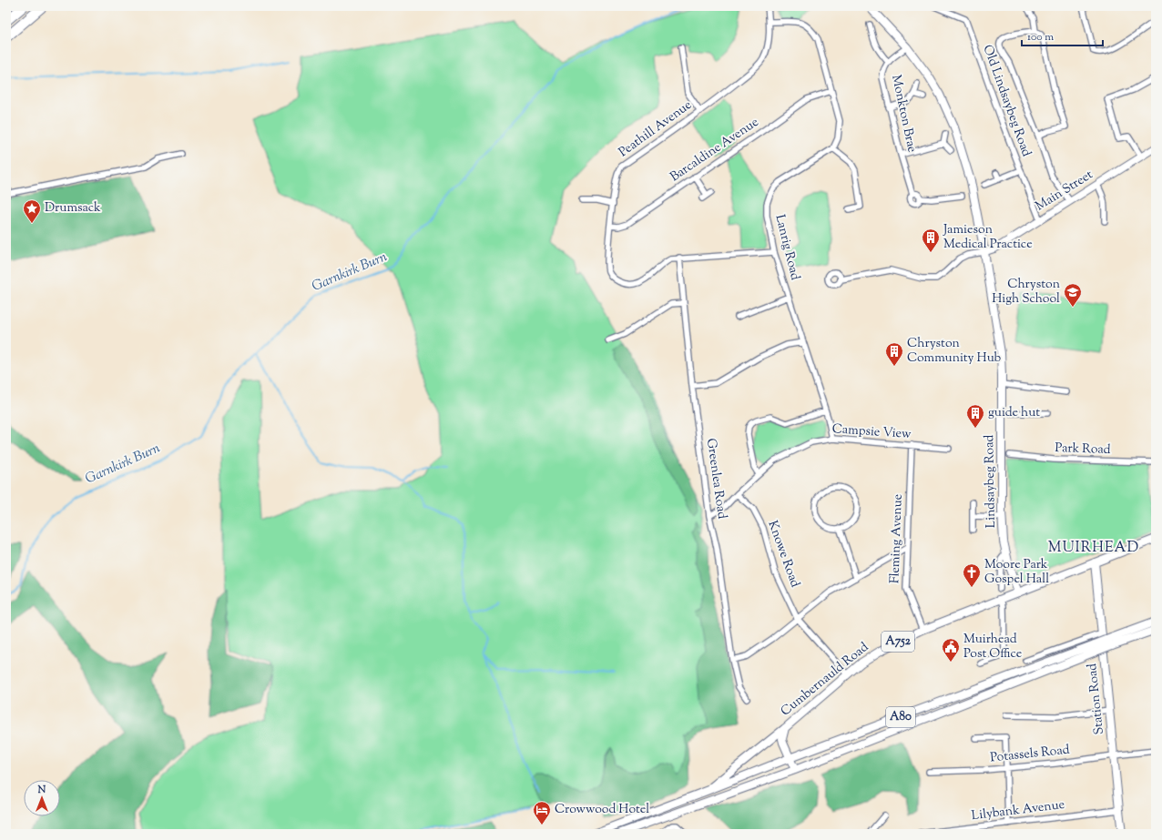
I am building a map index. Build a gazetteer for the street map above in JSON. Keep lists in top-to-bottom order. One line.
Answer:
{"streets":{"main road":["Lindsaybeg Road","A752","Cumbernauld Road","Station Road","A80"],"street":["Old Lindsaybeg Road","Monkton Brae","Peathill Avenue","Barcaldine Avenue","Main Street","Lanrig Road","Campsie View","Park Road","Greenlea Road","Fleming Avenue","Knowe Road","Potassels Road","Lilybank Avenue"]},"crossings":[["Old Lindsaybeg Road","Main Street"],["Monkton Brae","Lindsaybeg Road"],["Peathill Avenue","Barcaldine Avenue"],["Peathill Avenue","Lanrig Road"],["Peathill Avenue","Greenlea Road"],["Main Street","Lindsaybeg Road"],["Lanrig Road","Campsie View"],["Campsie View","Greenlea Road"],["Campsie View","Fleming Avenue"],["Campsie View","Knowe Road"],["Lindsaybeg Road","Cumbernauld Road"],["Fleming Avenue","Cumbernauld Road"],["Knowe Road","Cumbernauld Road"],["Cumbernauld Road","Station Road"],["Cumbernauld Road","A80"],["Station Road","Potassels Road"],["Station Road","Lilybank Avenue"]],"districts":["MUIRHEAD"],"water":["Garnkirk Burn"],"places":{"place":["Drumsack"],"building":["Jamieson Medical Practice","Chryston Community Hub","guide hut"],"school or university":["Chryston High School"],"church":["Moore Park Gospel Hall"],"public building":["Muirhead Post Office"],"hotel":["Crowwood Hotel"]},"scale_bar":"100 m","north":"top"}
